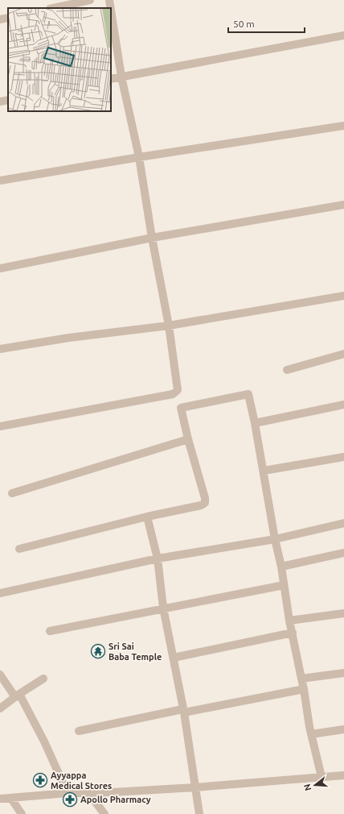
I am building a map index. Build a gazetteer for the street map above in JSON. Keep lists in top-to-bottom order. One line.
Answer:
{"places":{"temple":["Sri Sai Baba Temple"],"pharmacy":["Ayyappa Medical Stores","Apollo Pharmacy"]},"scale_bar":"50 m","north":"left"}
